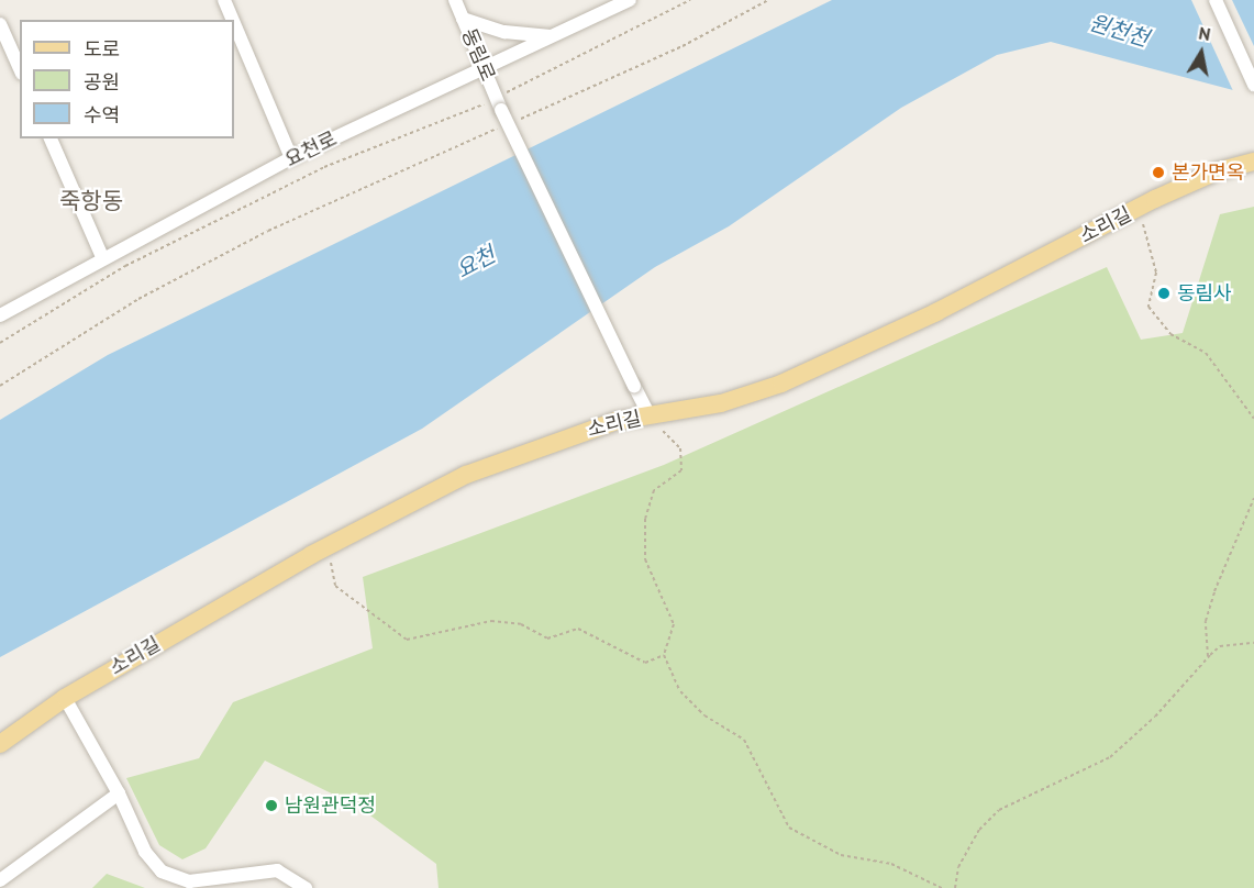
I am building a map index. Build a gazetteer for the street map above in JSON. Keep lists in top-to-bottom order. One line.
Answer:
{"streets":{"main road":["소리길"],"street":["동림로","요천로"]},"crossings":[["동림로","요천로"],["동림로","소리길"]],"districts":["죽항동"],"water":["원천천","요천"],"places":["본가면옥","동림사","남원관덕정"],"legend":["도로","공원","수역"],"north":"top"}
